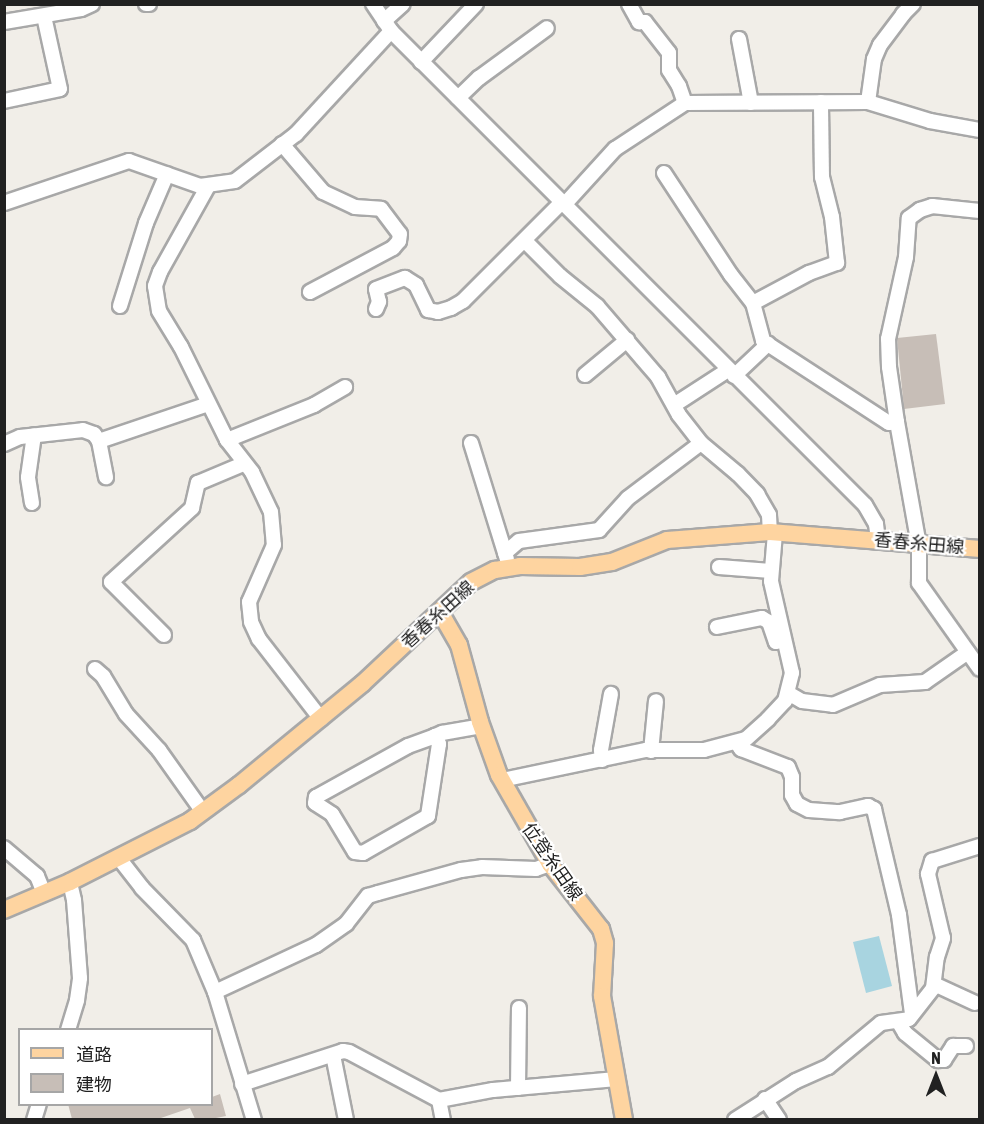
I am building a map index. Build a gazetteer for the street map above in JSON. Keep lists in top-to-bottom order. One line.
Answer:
{"streets":{"main road":["香春糸田線","位登糸田線"]},"crossings":[["香春糸田線","位登糸田線"]],"legend":["道路","建物"],"north":"top"}
